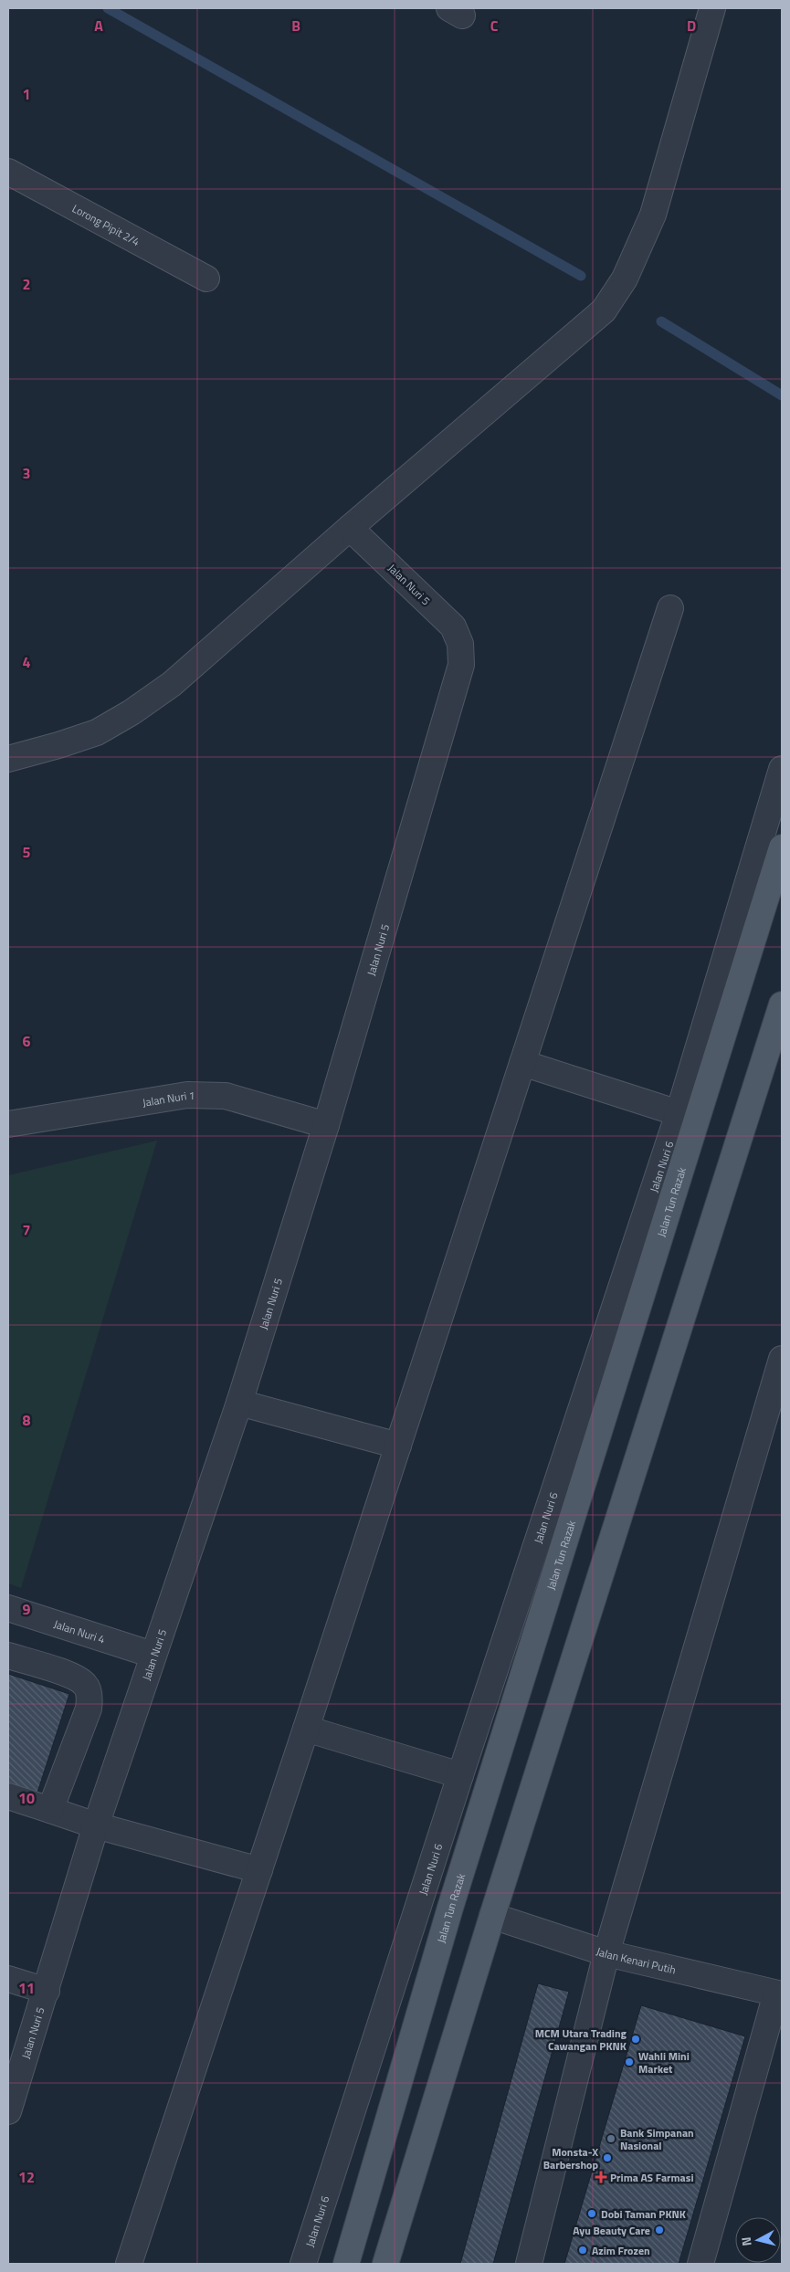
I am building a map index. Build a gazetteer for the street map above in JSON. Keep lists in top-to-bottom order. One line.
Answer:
{"streets":{"main road":["Jalan Tun Razak"],"street":["Lorong Pipit 2/4","Jalan Nuri 5","Jalan Nuri 1","Jalan Nuri 6","Jalan Nuri 4","Jalan Kenari Putih"]},"crossings":[["Jalan Nuri 5","Jalan Nuri 1"],["Jalan Nuri 5","Jalan Nuri 4"]],"places":{"other":["MCM Utara Trading Cawangan PKNK","Wahli Mini Market","Bank Simpanan Nasional","Monsta-X Barbershop","Dobi Taman PKNK","Ayu Beauty Care","Azim Frozen"],"health":["Prima AS Farmasi"]},"north":"left","grid":{"columns":["A","B","C","D"],"rows":["1","2","3","4","5","6","7","8","9","10","11","12"]}}
